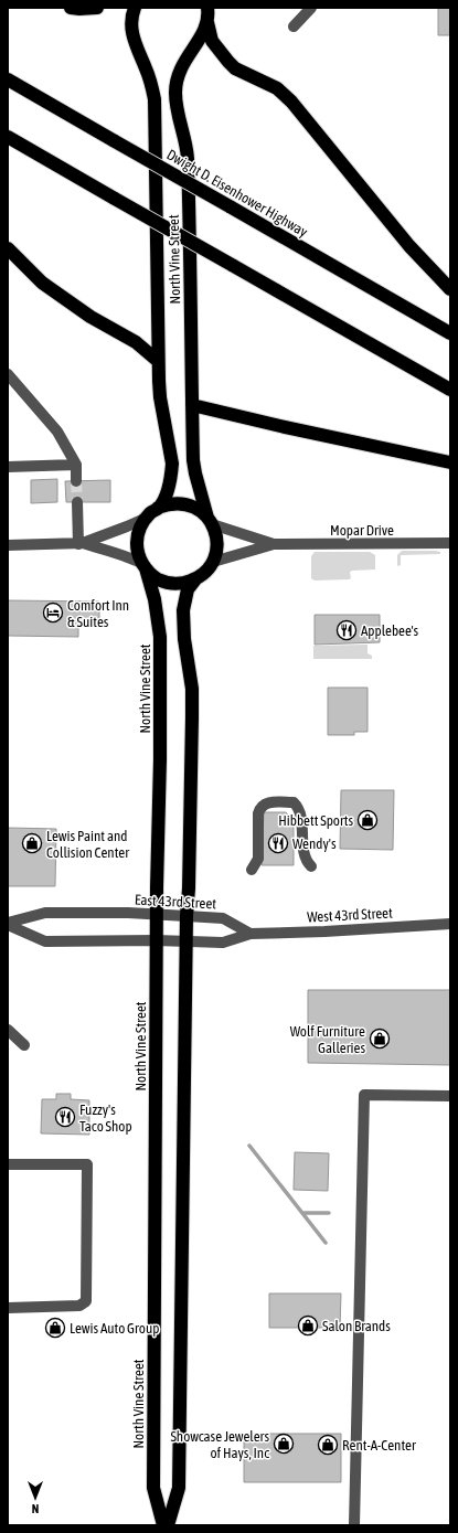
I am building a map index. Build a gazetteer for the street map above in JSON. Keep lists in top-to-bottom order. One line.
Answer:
{"streets":{"highway":["Dwight D. Eisenhower Highway","North Vine Street"],"street":["Mopar Drive","East 43rd Street","West 43rd Street"]},"crossings":[["North Vine Street","Mopar Drive"],["North Vine Street","East 43rd Street"],["East 43rd Street","West 43rd Street"]],"places":{"hotel":["Comfort Inn & Suites"],"restaurant":["Applebee's","Wendy's","Fuzzy's Taco Shop"],"shop":["Hibbett Sports","Lewis Paint and Collision Center","Wolf Furniture Galleries","Salon Brands","Lewis Auto Group","Showcase Jewelers of Hays, Inc","Rent-A-Center"]},"north":"bottom"}
